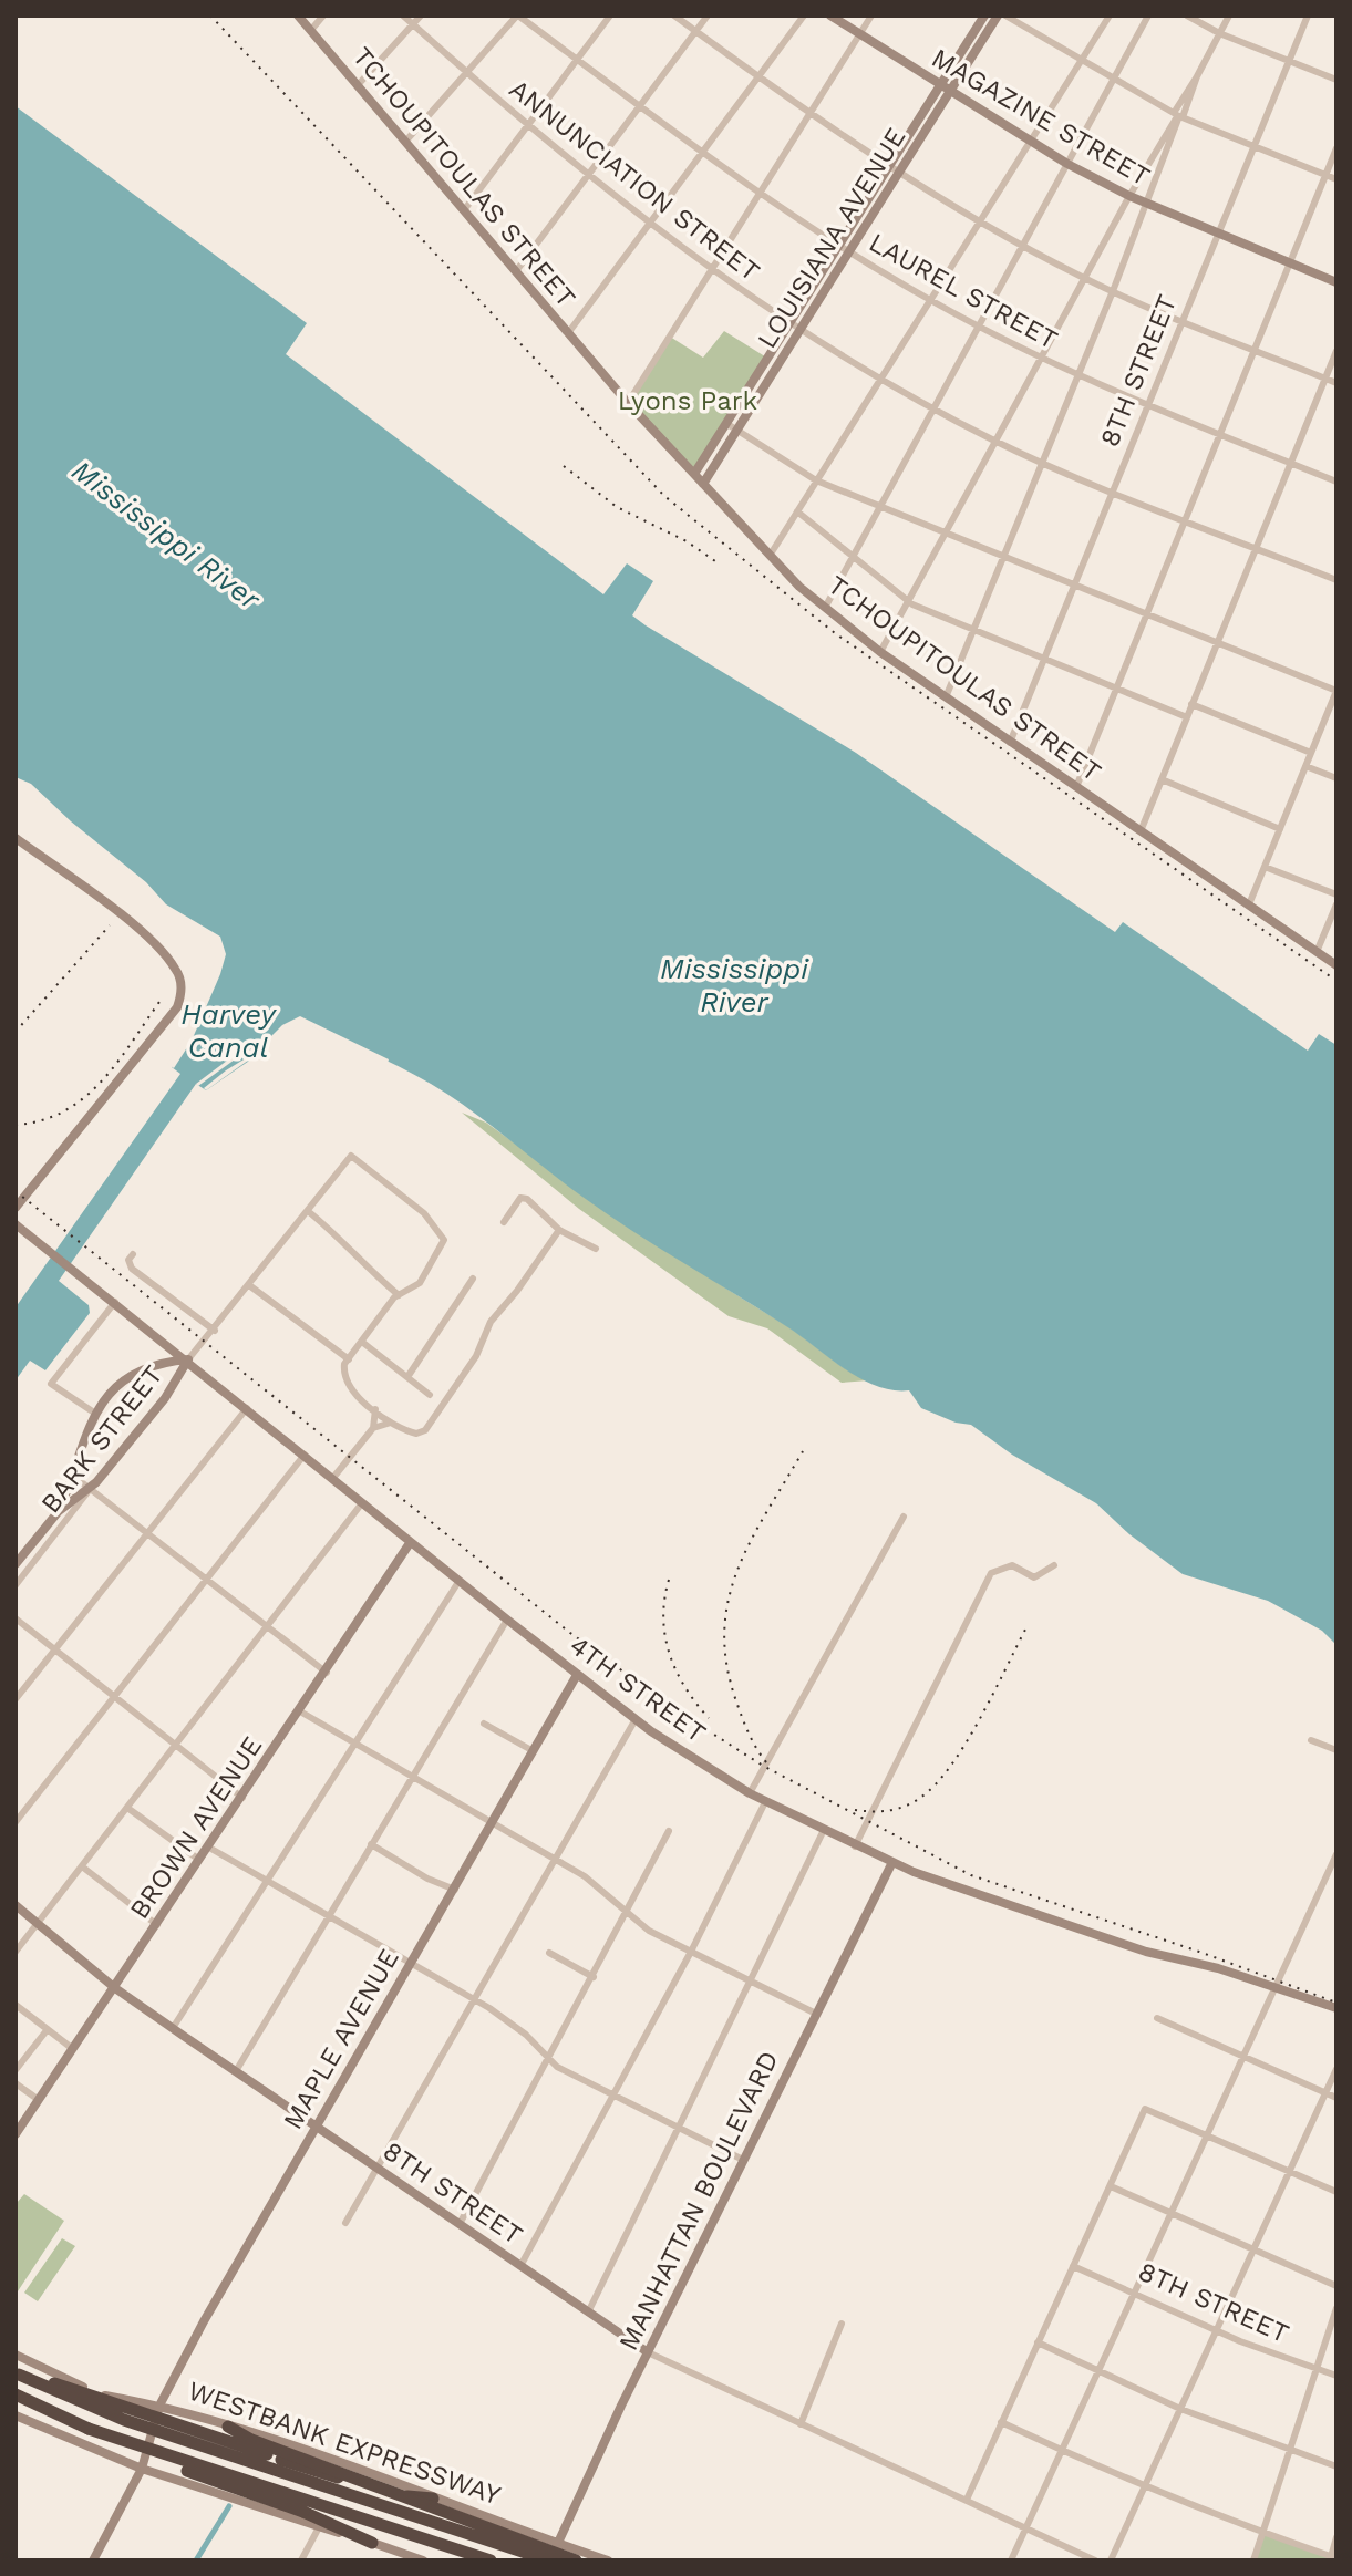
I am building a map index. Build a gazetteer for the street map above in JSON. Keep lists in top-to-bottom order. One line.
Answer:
{"streets":{"highway":["WESTBANK EXPRESSWAY"],"street":["MAGAZINE STREET","TCHOUPITOULAS STREET","ANNUNCIATION STREET","LOUISIANA AVENUE","LAUREL STREET","8TH STREET","BARK STREET","4TH STREET","BROWN AVENUE","MAPLE AVENUE","MANHATTAN BOULEVARD"]},"crossings":[["MAGAZINE STREET","LOUISIANA AVENUE"],["MAGAZINE STREET","8TH STREET"],["TCHOUPITOULAS STREET","LOUISIANA AVENUE"],["TCHOUPITOULAS STREET","8TH STREET"],["ANNUNCIATION STREET","LOUISIANA AVENUE"],["ANNUNCIATION STREET","8TH STREET"],["LOUISIANA AVENUE","LAUREL STREET"],["LAUREL STREET","8TH STREET"],["8TH STREET","BROWN AVENUE"],["8TH STREET","MAPLE AVENUE"],["8TH STREET","MANHATTAN BOULEVARD"],["BARK STREET","4TH STREET"],["4TH STREET","BROWN AVENUE"],["4TH STREET","MAPLE AVENUE"],["4TH STREET","MANHATTAN BOULEVARD"],["MAPLE AVENUE","WESTBANK EXPRESSWAY"],["MANHATTAN BOULEVARD","WESTBANK EXPRESSWAY"]],"water":["Mississippi River","Harvey Canal"],"parks":["Lyons Park"]}
